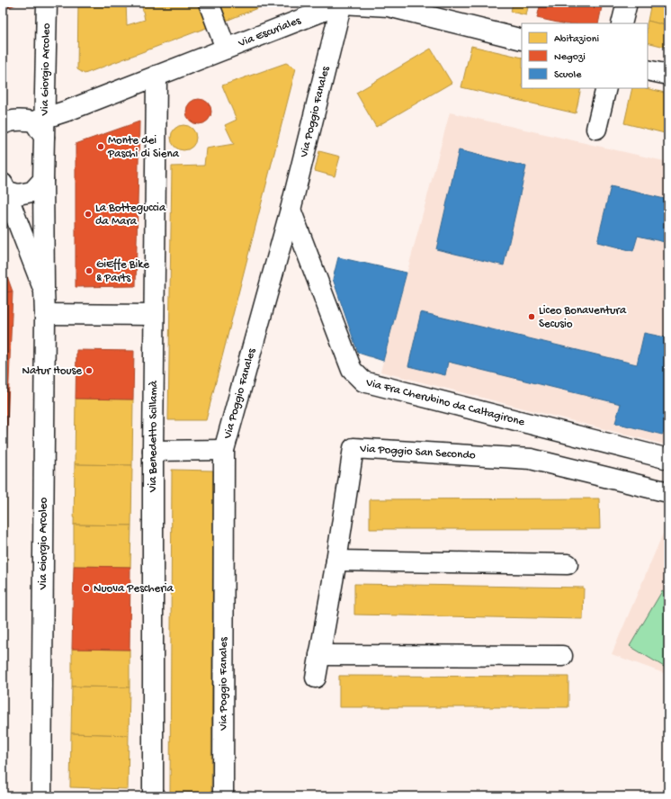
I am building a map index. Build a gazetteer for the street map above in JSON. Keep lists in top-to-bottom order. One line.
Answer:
{"streets":{"street":["Via Escuriales","Via Giorgio Arcoleo","Via Poggio Fanales","Via Fra Cherubino da Caltagirone","Via Benedetto Scillamà","Via Poggio San Secondo"]},"crossings":[["Via Escuriales","Via Giorgio Arcoleo"],["Via Escuriales","Via Poggio Fanales"],["Via Escuriales","Via Benedetto Scillamà"],["Via Poggio Fanales","Via Fra Cherubino da Caltagirone"]],"places":["Monte dei Paschi di Siena","La Botteguccia da Mara","GiEffe Bike & Parts","Liceo Bonaventura Secusio","Natur House","Nuova Pescheria"],"legend":["Abitazioni","Negozi","Scuole"]}
